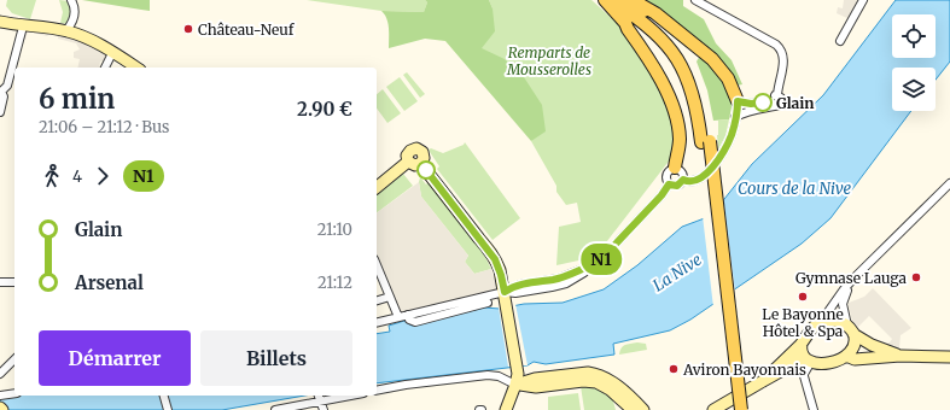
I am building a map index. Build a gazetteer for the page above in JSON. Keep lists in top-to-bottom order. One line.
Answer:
{"water":["Cours de la Nive","La Nive"],"parks":["Remparts de Mousserolles"],"places":["Château-Neuf","Glain","Gymnase Lauga","Le Bayonne Hôtel & Spa","Aviron Bayonnais"],"lines":["bus line N1"],"page":{"on_map":"N1","heading":["6 min","21:06 – 21:12 · Bus","2.90 €"],"legs":["4","N1"],"list":[{"name":"Glain","value":"21:10"},{"name":"Arsenal","value":"21:12"}],"buttons":["Démarrer","Billets"]}}
